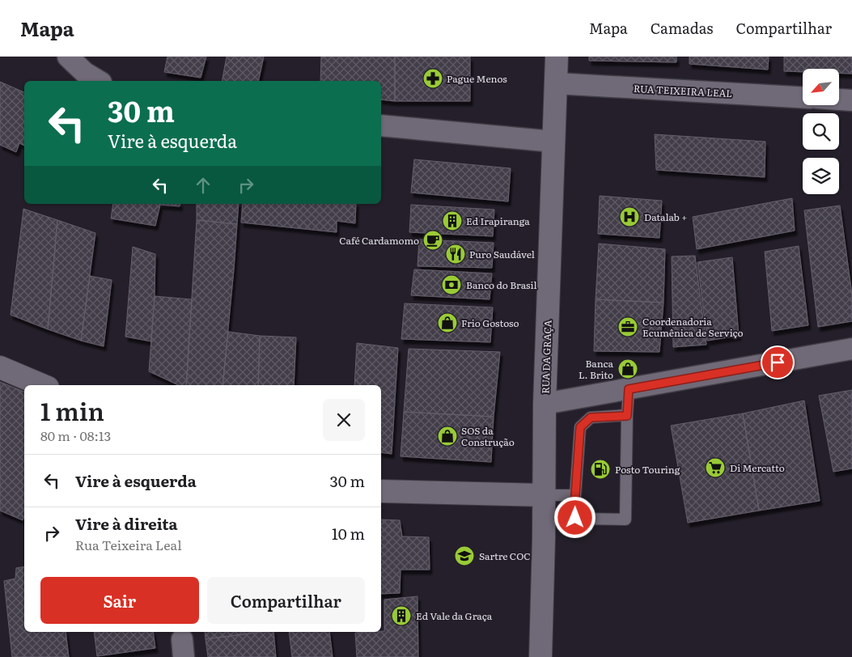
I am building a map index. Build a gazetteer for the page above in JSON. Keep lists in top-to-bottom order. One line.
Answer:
{"streets":{"main road":["RUA DA GRAÇA"],"street":["RUA TEIXEIRA LEAL"]},"crossings":[["RUA TEIXEIRA LEAL","RUA DA GRAÇA"]],"places":{"pharmacy":["Pague Menos"],"hospital":["Datalab +"],"building":["Ed Irapiranga","Ed Vale da Graça"],"cafe":["Café Cardamomo"],"restaurant":["Puro Saudável"],"bank":["Banco do Brasil"],"shop":["Frio Gostoso","Banca L. Brito","SOS da Construção"],"office":["Coordenadoria Ecumênica de Serviço"],"supermarket":["Di Mercatto"],"fuel station":["Posto Touring"],"school or university":["Sartre COC"]},"north":"bottom left","page":{"header":"Mapa","nav":["Mapa","Camadas","Compartilhar"],"turn":["30 m","Vire à esquerda"],"heading":["1 min","80 m · 08:13"],"list":[{"name":"Vire à esquerda","value":"30 m"},{"name":"Vire à direita","note":"Rua Teixeira Leal","value":"10 m"}],"buttons":["Sair","Compartilhar"]}}
